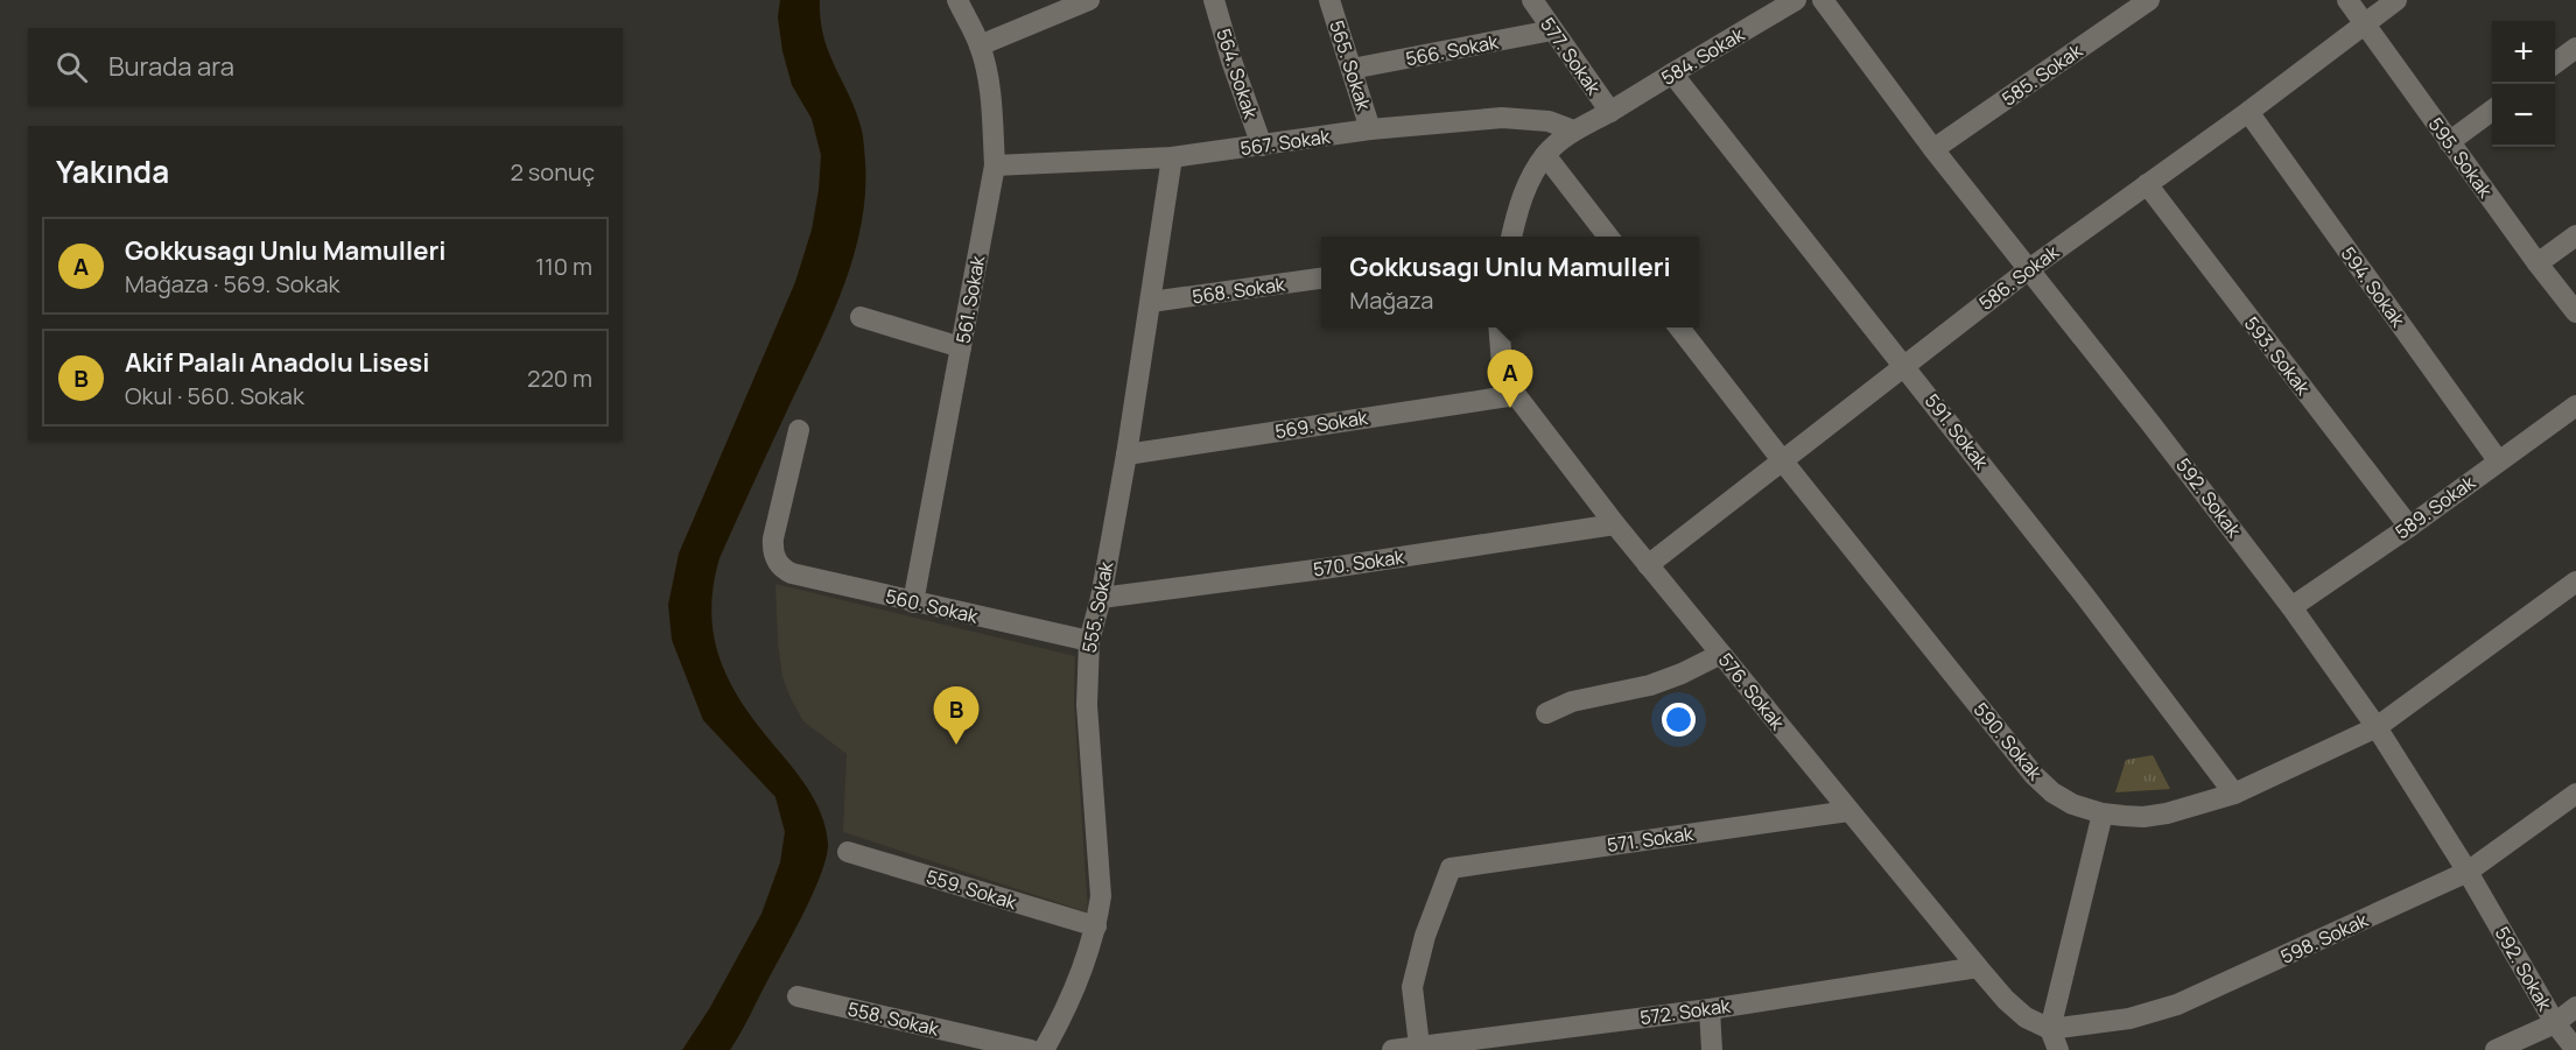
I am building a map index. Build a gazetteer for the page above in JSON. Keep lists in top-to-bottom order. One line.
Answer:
{"streets":{"street":["566. Sokak","577. Sokak","584. Sokak","565. Sokak","564. Sokak","585. Sokak","567. Sokak","595. Sokak","586. Sokak","594. Sokak","568. Sokak","561. Sokak","593. Sokak","569. Sokak","591. Sokak","592. Sokak","589. Sokak","570. Sokak","560. Sokak","555. Sokak","576. Sokak","590. Sokak","571. Sokak","559. Sokak","598. Sokak","572. Sokak","558. Sokak"]},"crossings":[["566. Sokak","577. Sokak"],["566. Sokak","565. Sokak"],["577. Sokak","584. Sokak"],["584. Sokak","591. Sokak"],["565. Sokak","567. Sokak"],["564. Sokak","567. Sokak"],["585. Sokak","592. Sokak"],["567. Sokak","561. Sokak"],["567. Sokak","555. Sokak"],["595. Sokak","586. Sokak"],["586. Sokak","594. Sokak"],["586. Sokak","593. Sokak"],["586. Sokak","591. Sokak"],["586. Sokak","592. Sokak"],["586. Sokak","576. Sokak"],["586. Sokak","590. Sokak"],["594. Sokak","589. Sokak"],["568. Sokak","555. Sokak"],["561. Sokak","560. Sokak"],["593. Sokak","589. Sokak"],["569. Sokak","555. Sokak"],["569. Sokak","576. Sokak"],["591. Sokak","590. Sokak"],["592. Sokak","589. Sokak"],["592. Sokak","590. Sokak"],["592. Sokak","598. Sokak"],["570. Sokak","555. Sokak"],["570. Sokak","576. Sokak"],["560. Sokak","555. Sokak"],["555. Sokak","559. Sokak"],["576. Sokak","571. Sokak"],["576. Sokak","598. Sokak"],["576. Sokak","572. Sokak"],["571. Sokak","572. Sokak"]],"page":{"map_buttons":["+","−"],"search":"Burada ara","heading":["Yakında","2 sonuç"],"list":[{"mark":"A","name":"Gokkusagı Unlu Mamulleri","note":"Mağaza · 569. Sokak","value":"110 m"},{"mark":"B","name":"Akif Palalı Anadolu Lisesi","note":"Okul · 560. Sokak","value":"220 m"}],"popup":["Gokkusagı Unlu Mamulleri","Mağaza"],"pins":["A","B"]}}
